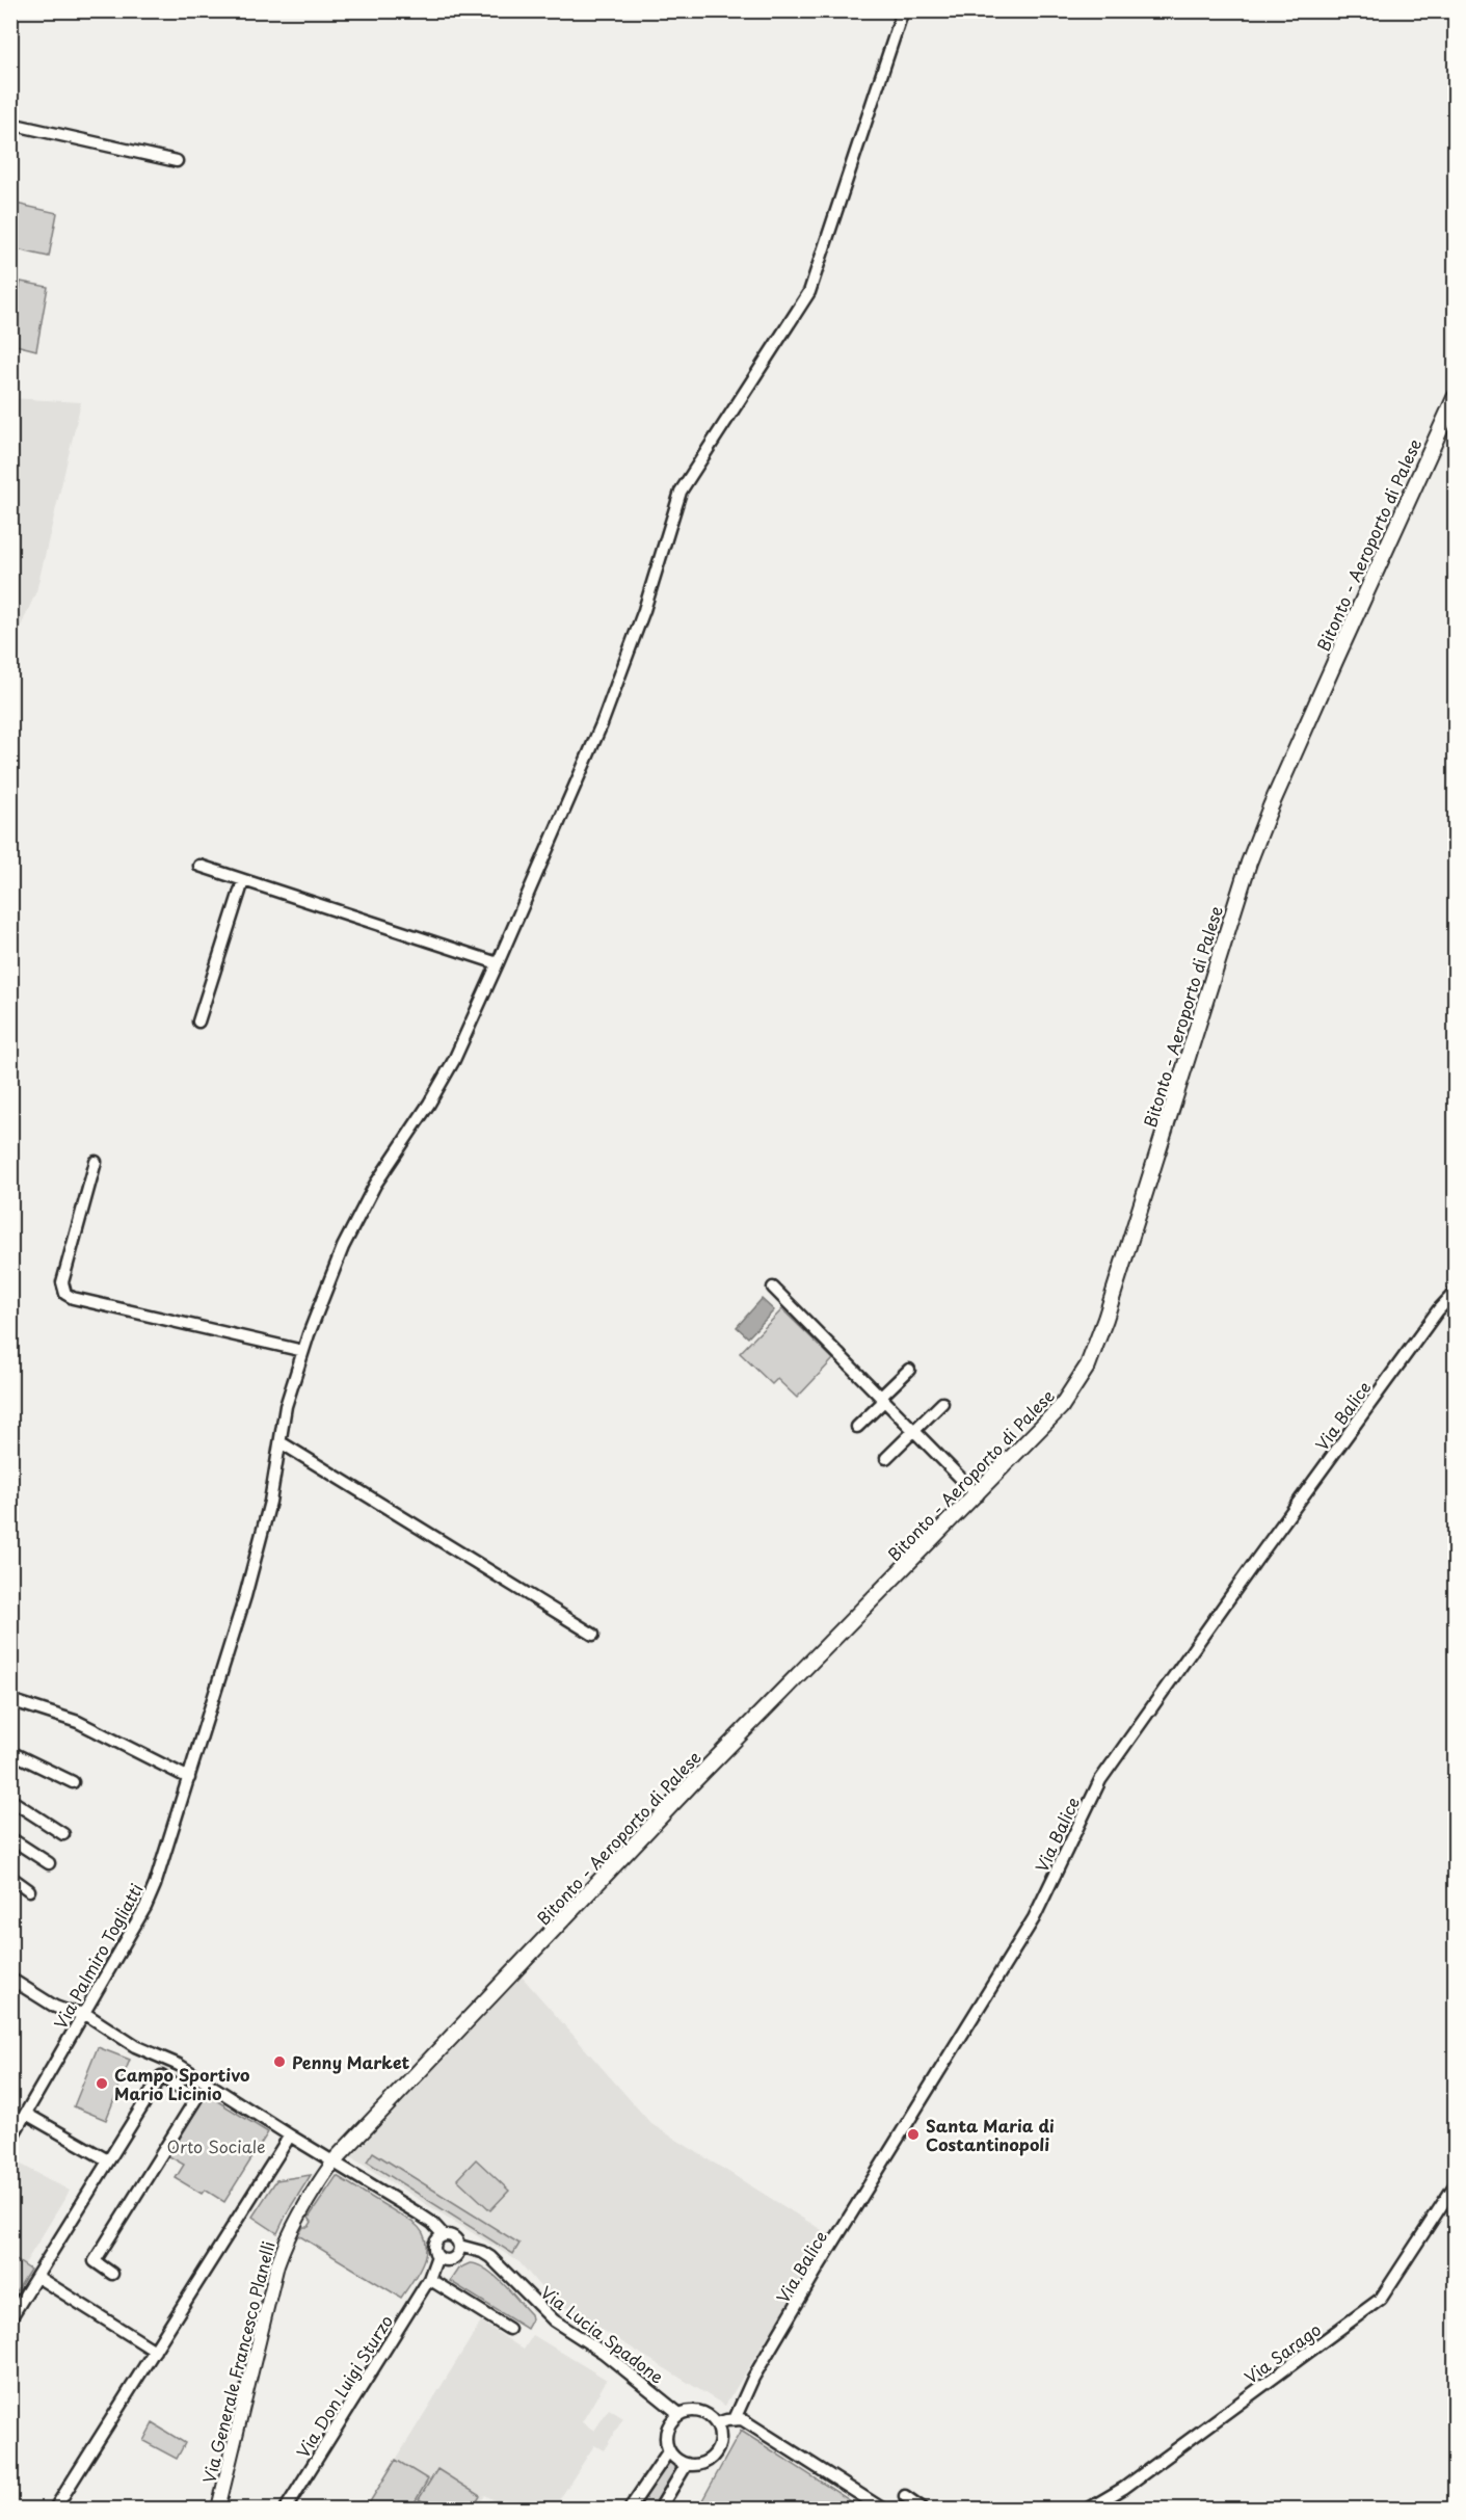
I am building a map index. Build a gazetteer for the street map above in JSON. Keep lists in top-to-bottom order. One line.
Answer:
{"streets":{"main road":["Bitonto - Aeroporto di Palese"],"street":["Via Balice","Via Palmiro Togliatti","Via Lucia Spadone","Via Sarago","Via Generale Francesco Planelli","Via Don Luigi Sturzo"]},"crossings":[["Bitonto - Aeroporto di Palese","Via Generale Francesco Planelli"]],"parks":["Orto Sociale"],"places":["Penny Market","Campo Sportivo Mario Licinio","Santa Maria di Costantinopoli"]}
